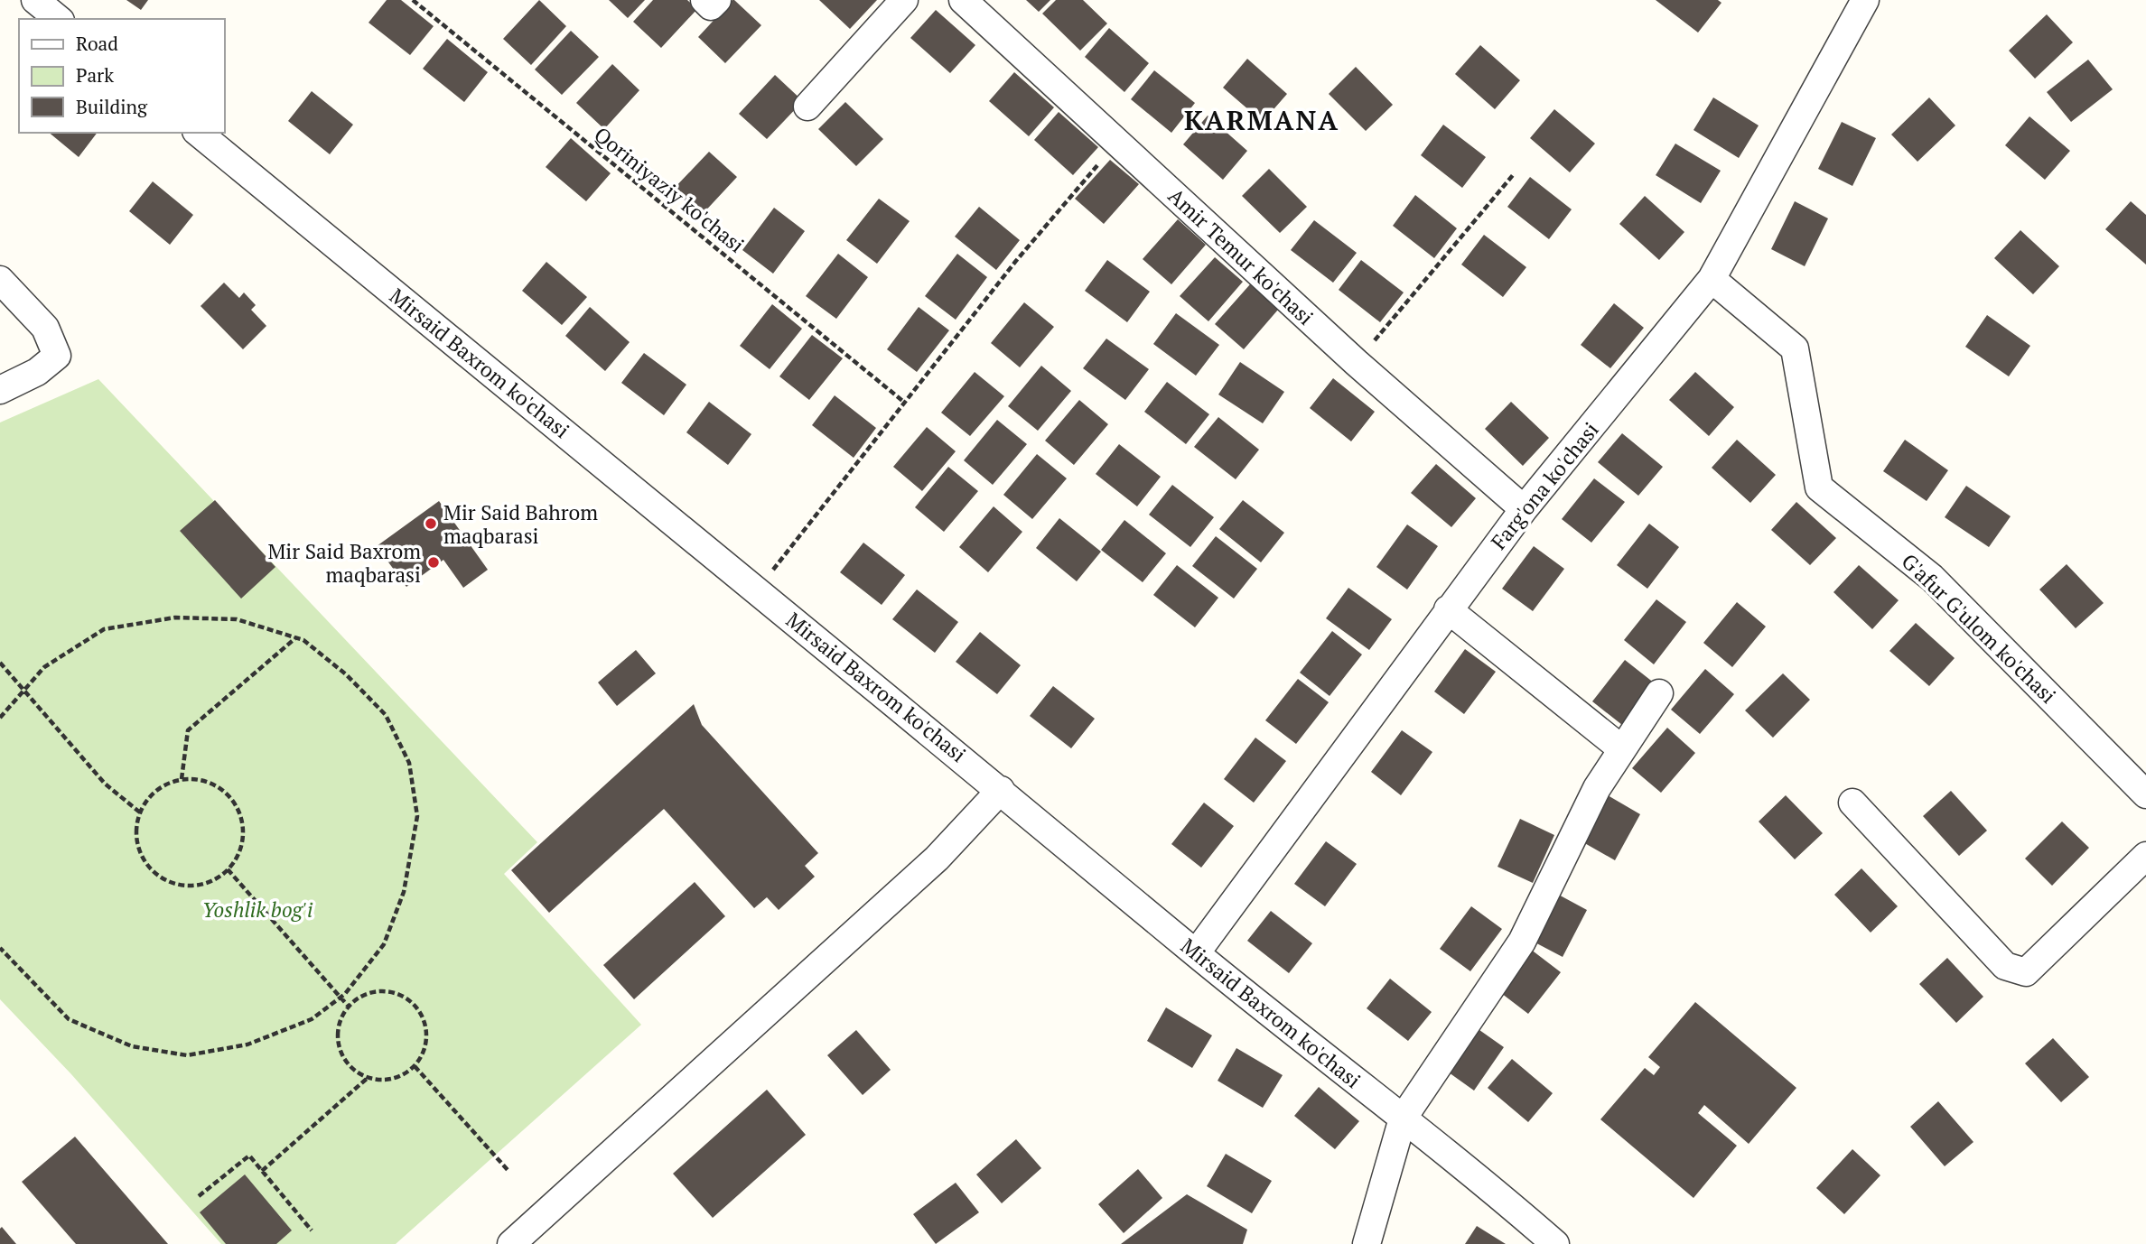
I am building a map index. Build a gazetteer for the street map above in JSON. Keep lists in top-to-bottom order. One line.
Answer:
{"streets":{"street":["Amir Temur ko'chasi","Mirsaid Baxrom ko'chasi","Farg'ona ko'chasi","G'afur G'ulom ko'chasi"],"path":["Qoriniyaziy ko'chasi"]},"crossings":[["Amir Temur ko'chasi","Farg'ona ko'chasi"],["Mirsaid Baxrom ko'chasi","Farg'ona ko'chasi"],["Farg'ona ko'chasi","G'afur G'ulom ko'chasi"]],"districts":["KARMANA"],"parks":["Yoshlik bog'i"],"places":["Mir Said Bahrom maqbarasi","Mir Said Baxrom maqbarasi"],"legend":["Road","Park","Building"]}
